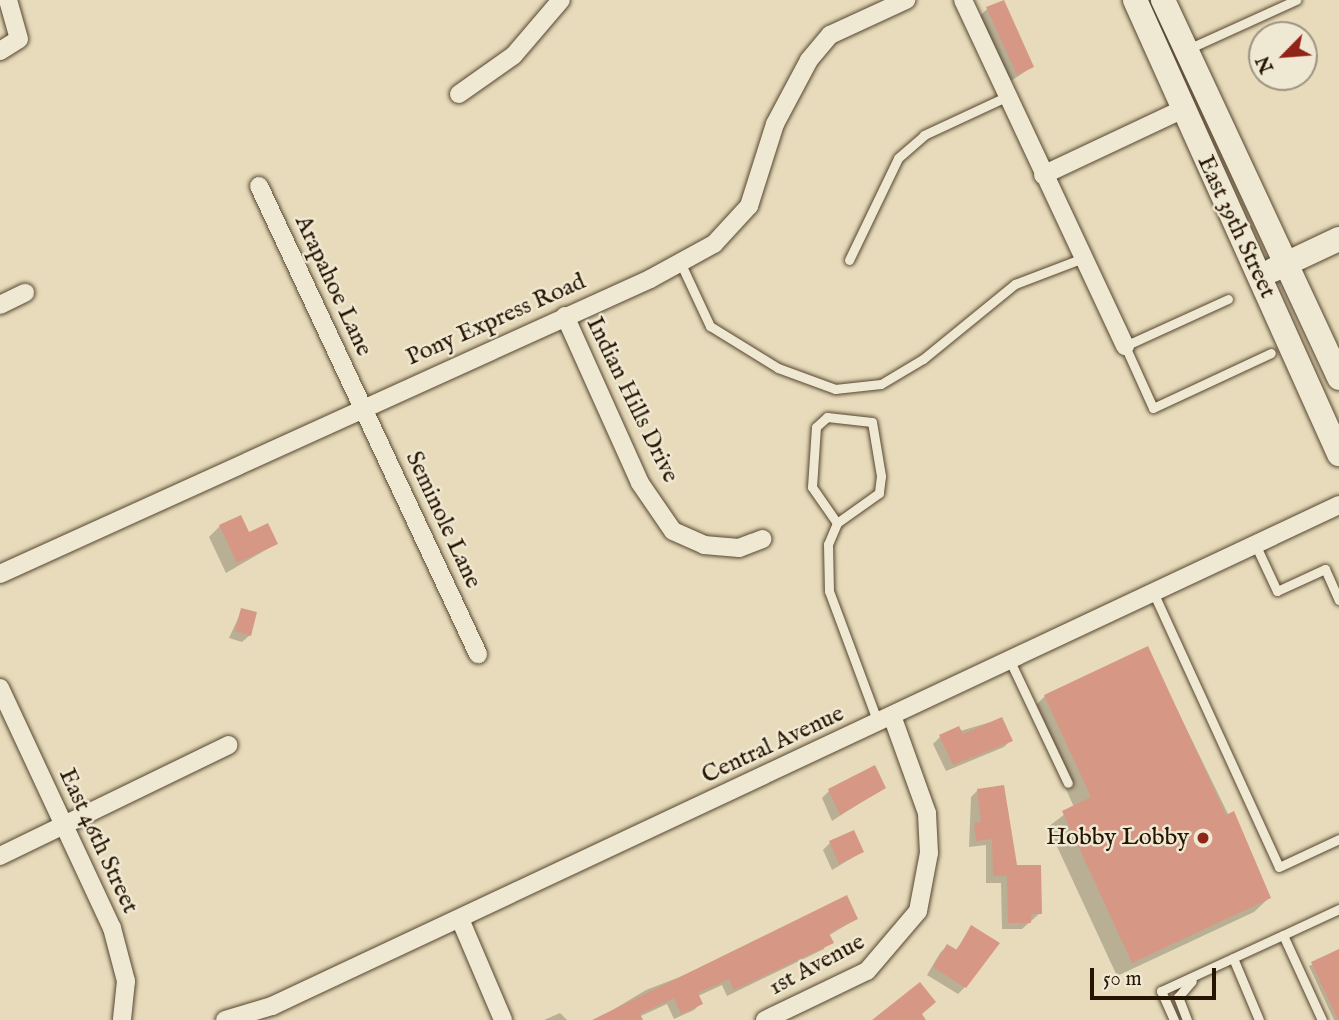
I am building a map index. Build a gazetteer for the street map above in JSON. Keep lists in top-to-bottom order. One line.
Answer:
{"streets":{"main road":["East 39th Street"],"street":["Arapahoe Lane","Pony Express Road","Indian Hills Drive","Seminole Lane","Central Avenue","East 46th Street","1st Avenue"]},"crossings":[["Arapahoe Lane","Pony Express Road"],["Arapahoe Lane","Seminole Lane"],["Pony Express Road","Indian Hills Drive"],["Pony Express Road","Seminole Lane"],["Central Avenue","1st Avenue"]],"places":["Hobby Lobby"],"scale_bar":"50 m","north":"bottom left"}
